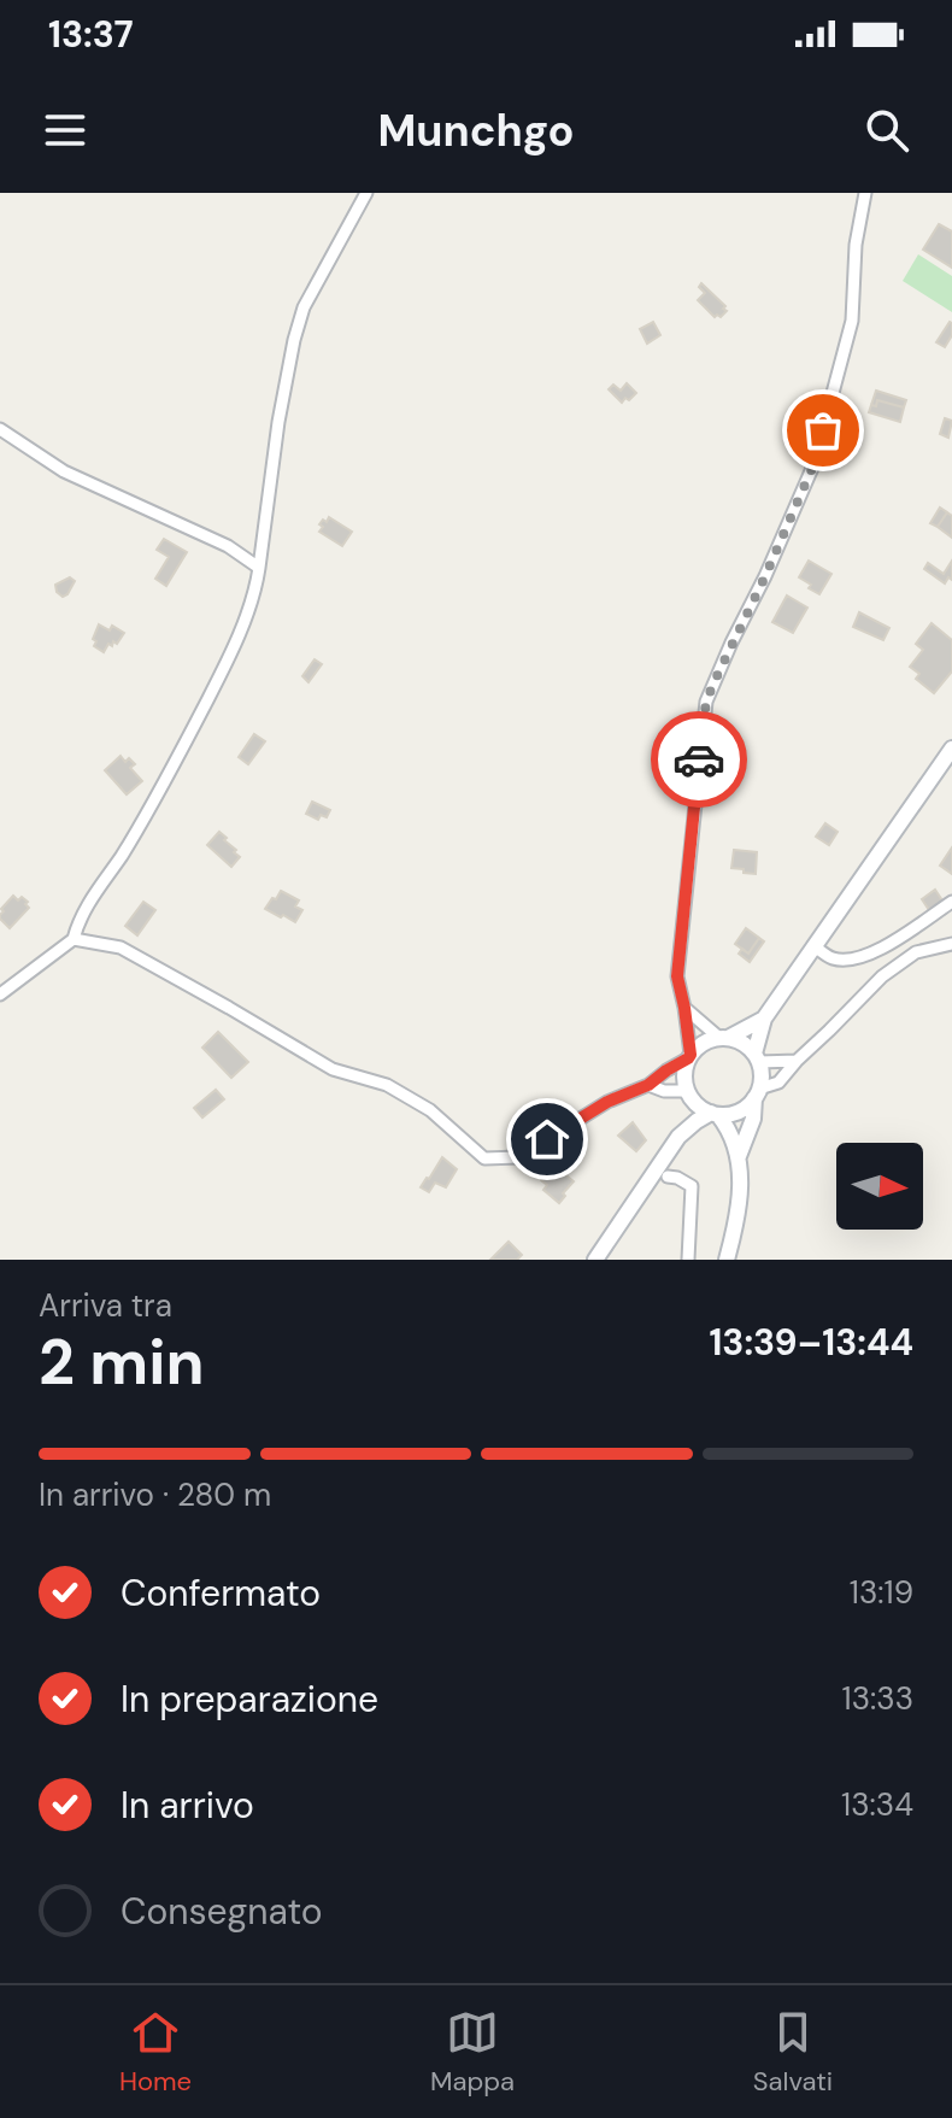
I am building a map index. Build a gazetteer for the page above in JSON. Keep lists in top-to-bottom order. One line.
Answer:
{"north":"right","page":{"status":"13:37","header":"Munchgo","heading":["2 min","Arriva tra","13:39–13:44"],"bar":"In arrivo · 280 m","list":[["Confermato","13:19"],["In preparazione","13:33"],["In arrivo","13:34"],"Consegnato"],"tabs":["Home","Mappa","Salvati"]}}
